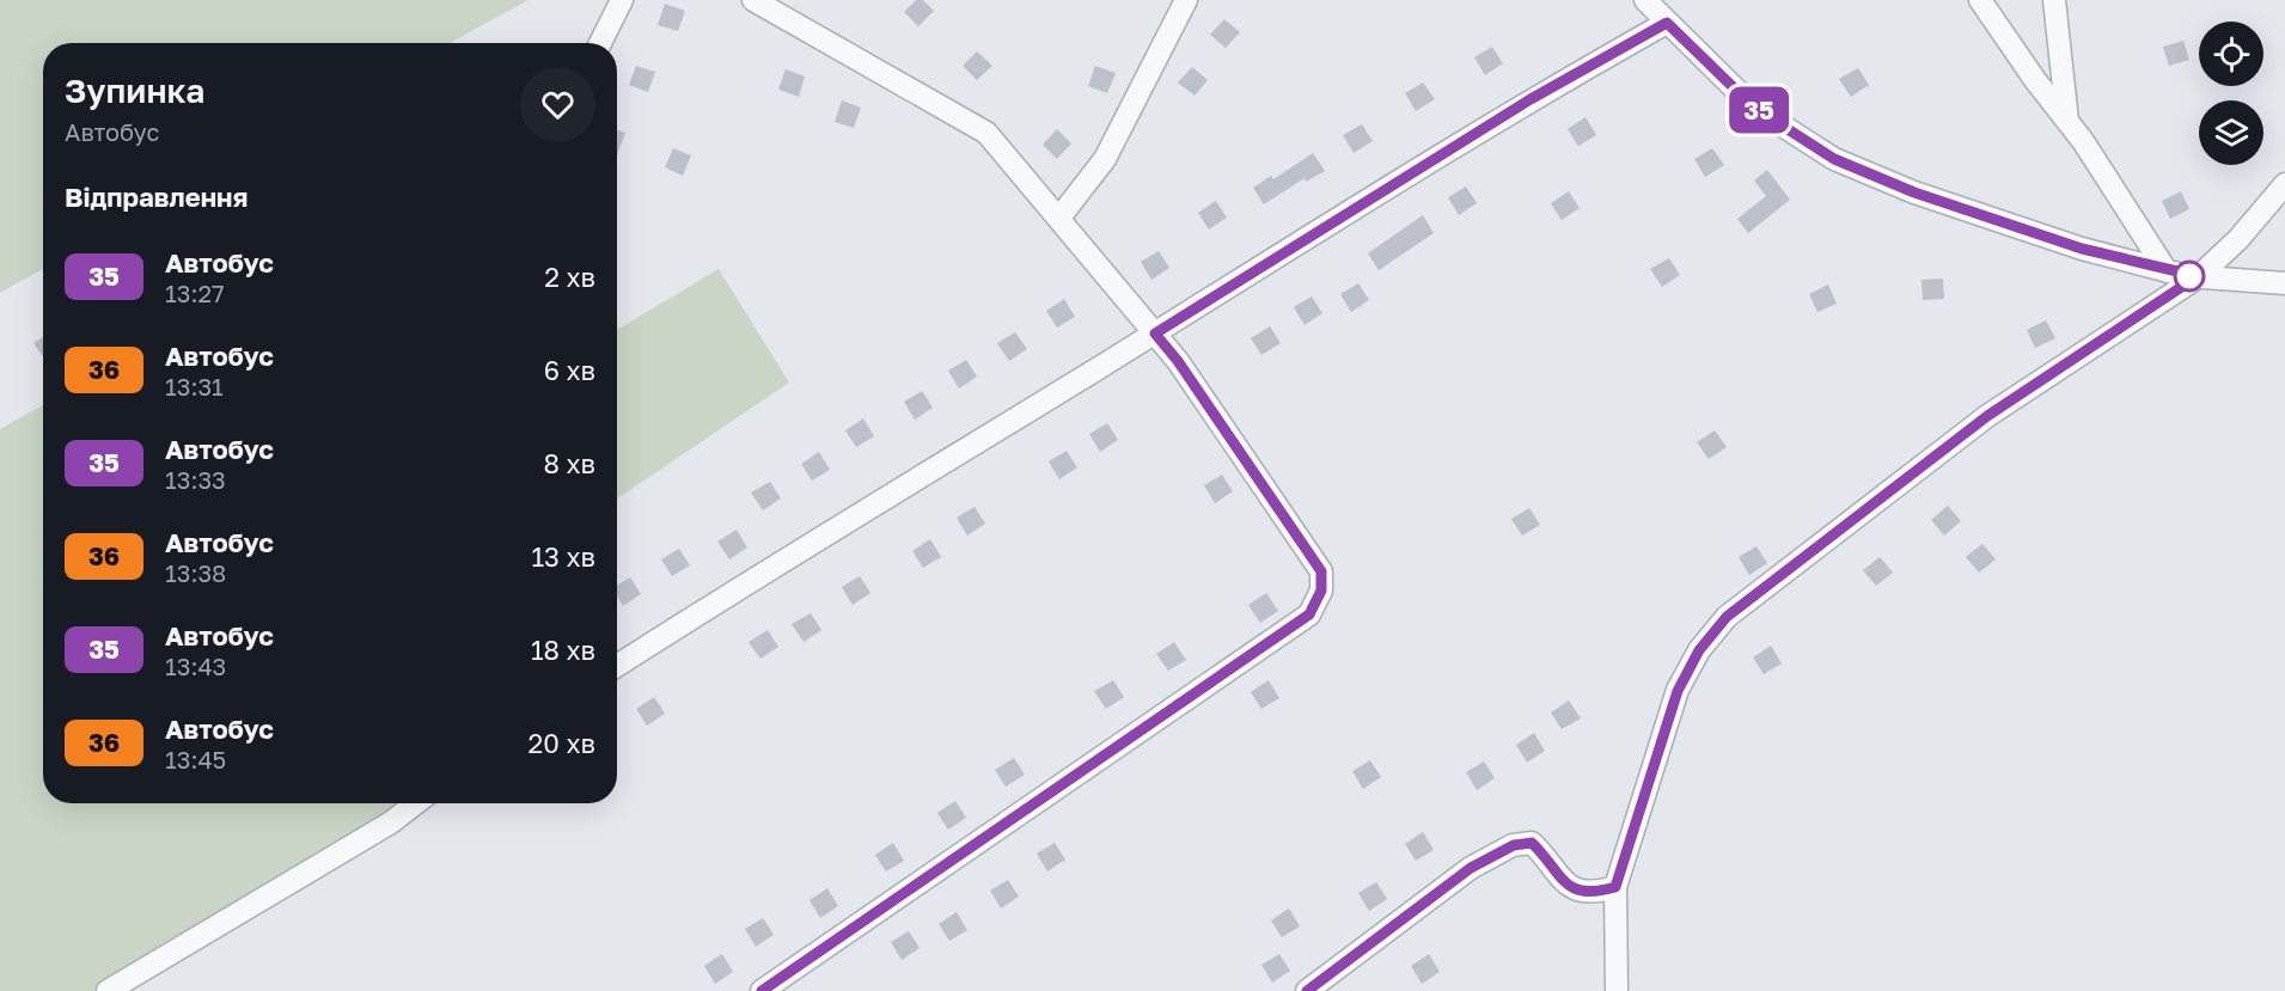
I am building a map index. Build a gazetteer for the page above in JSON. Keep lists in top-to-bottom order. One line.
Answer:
{"lines":["bus line 35"],"page":{"on_map":"35","heading":[["Зупинка","Автобус"],"Відправлення"],"list":[{"mark":"35","name":"Автобус","note":"13:27","value":"2 хв"},{"mark":"36","name":"Автобус","note":"13:31","value":"6 хв"},{"mark":"35","name":"Автобус","note":"13:33","value":"8 хв"},{"mark":"36","name":"Автобус","note":"13:38","value":"13 хв"},{"mark":"35","name":"Автобус","note":"13:43","value":"18 хв"},{"mark":"36","name":"Автобус","note":"13:45","value":"20 хв"}]}}
